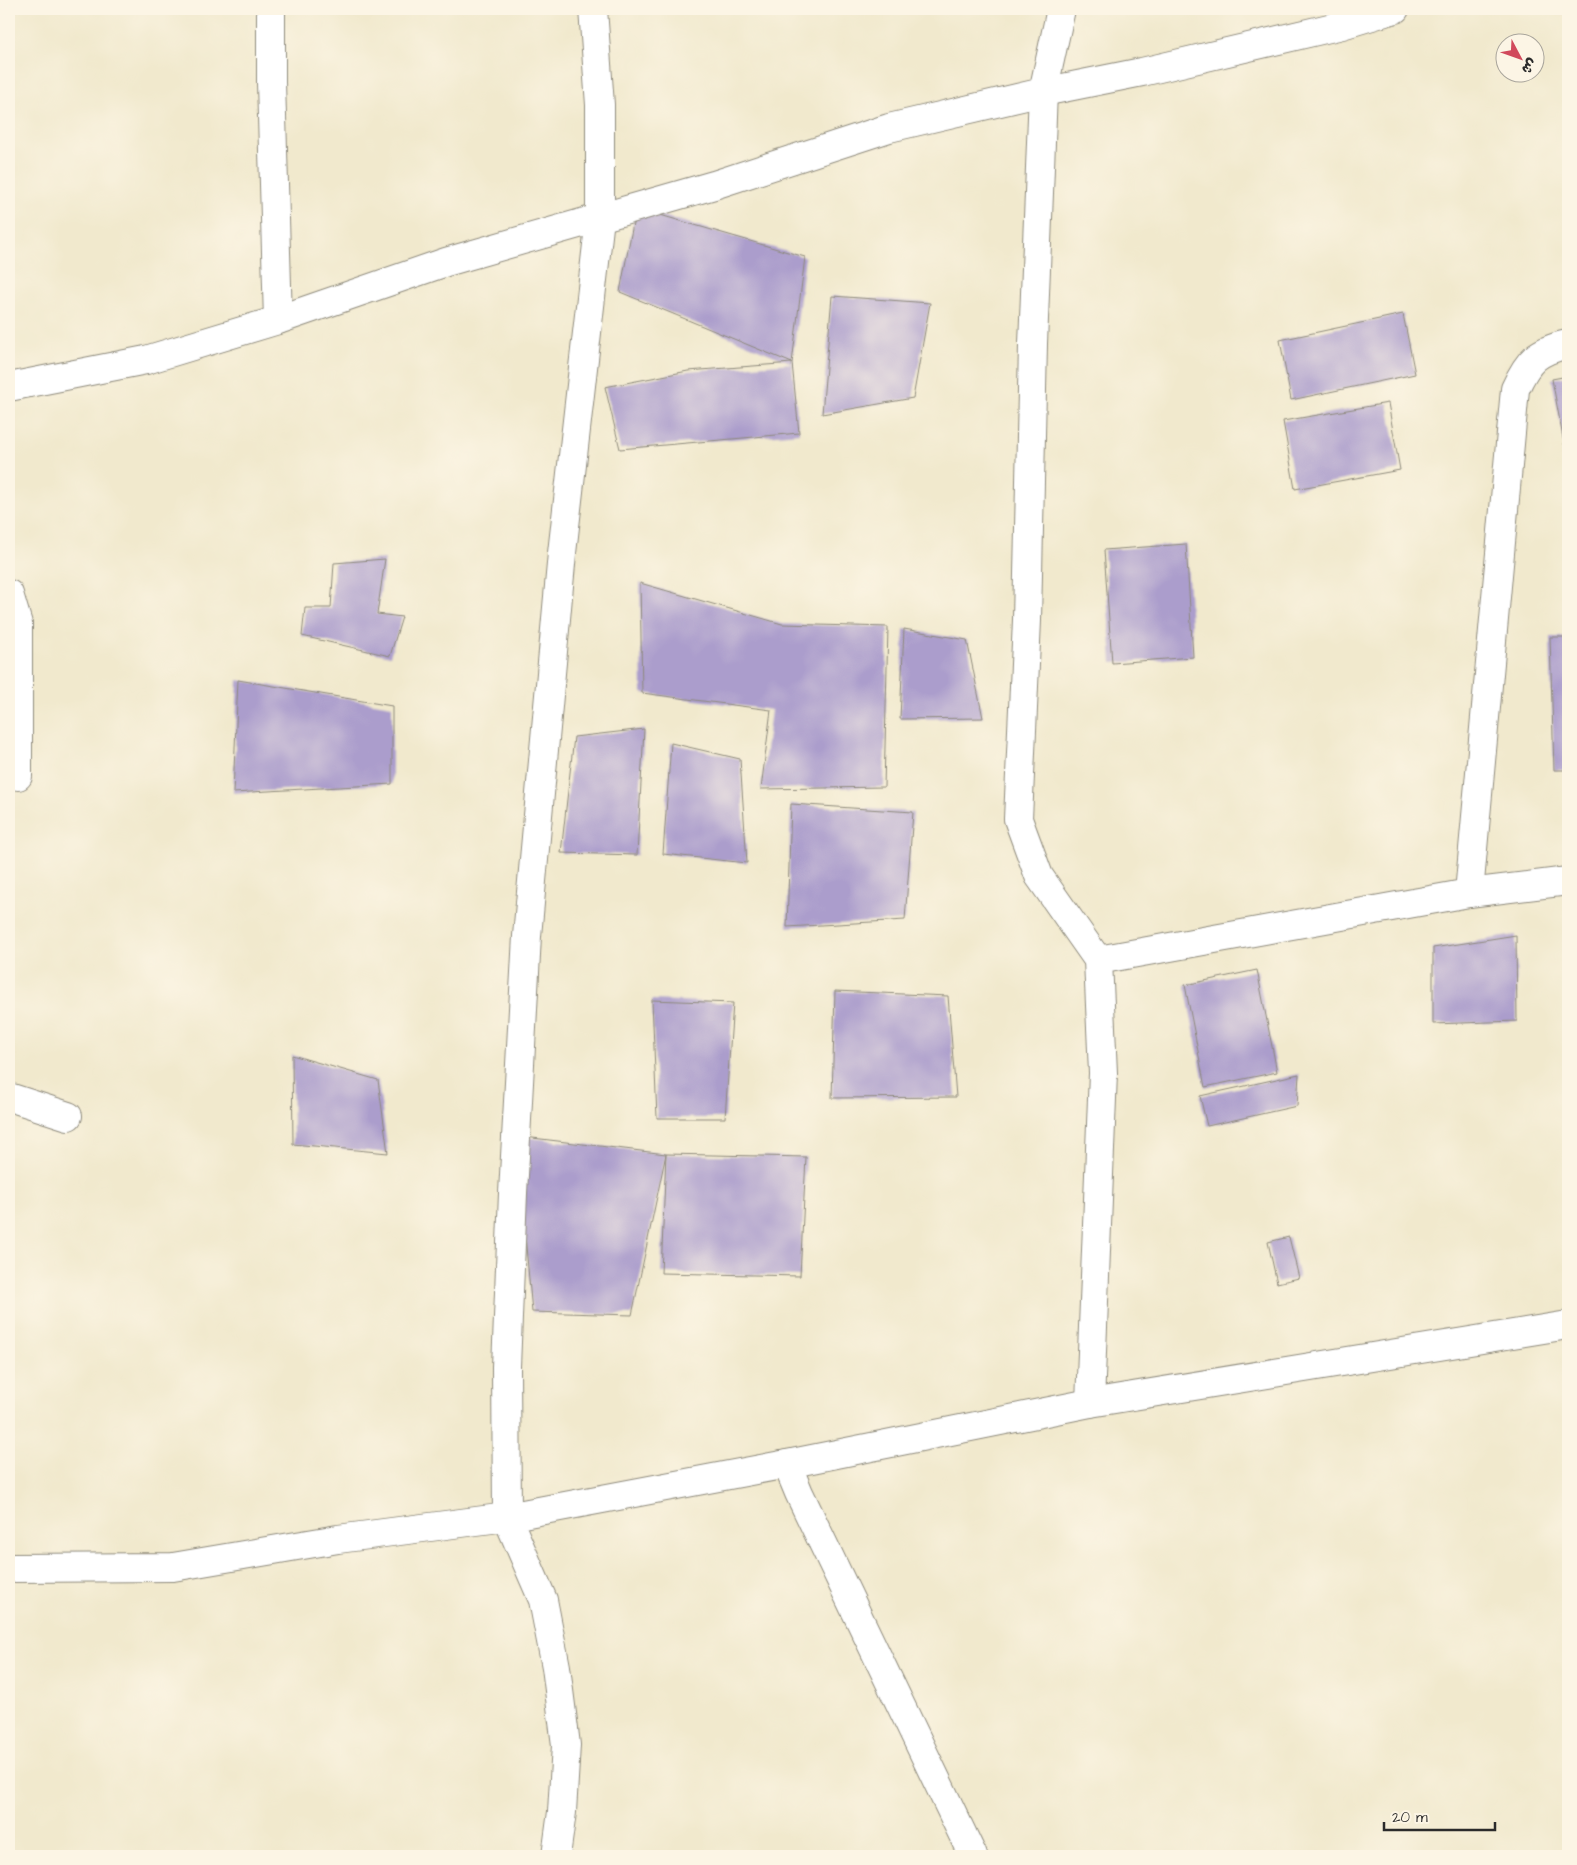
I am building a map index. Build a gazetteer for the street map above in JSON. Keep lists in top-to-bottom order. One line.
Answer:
{"scale_bar":"20 m","north":"bottom right"}
